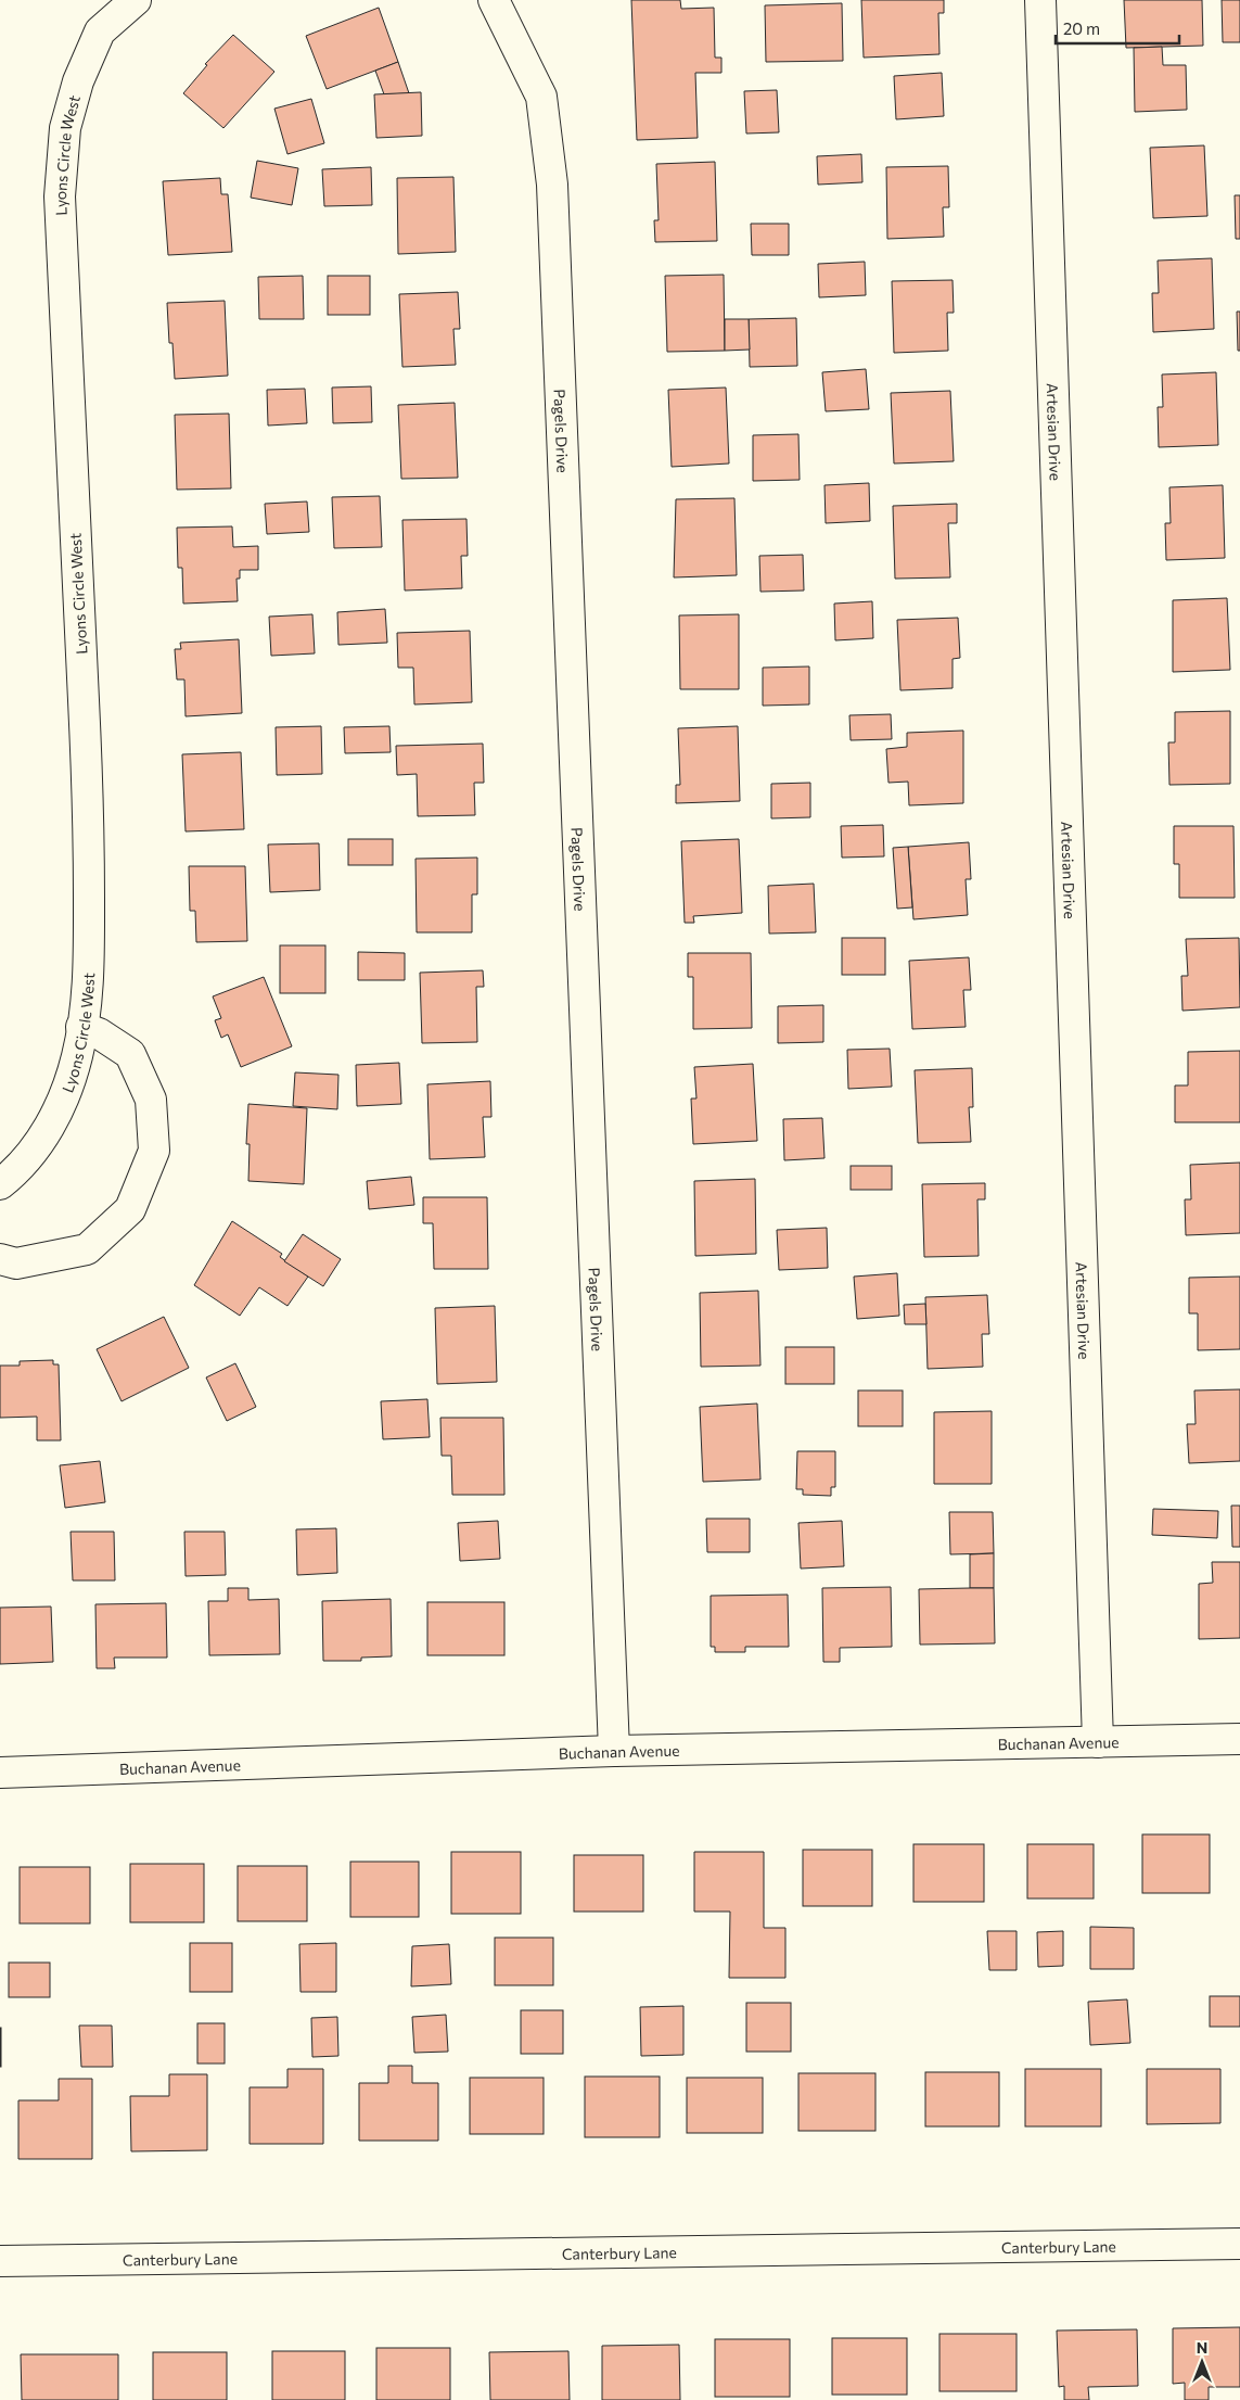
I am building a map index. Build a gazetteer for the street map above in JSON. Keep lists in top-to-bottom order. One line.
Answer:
{"streets":{"street":["Lyons Circle West","Pagels Drive","Artesian Drive","Buchanan Avenue","Canterbury Lane"]},"crossings":[["Pagels Drive","Buchanan Avenue"],["Artesian Drive","Buchanan Avenue"]],"scale_bar":"20 m","north":"top"}
